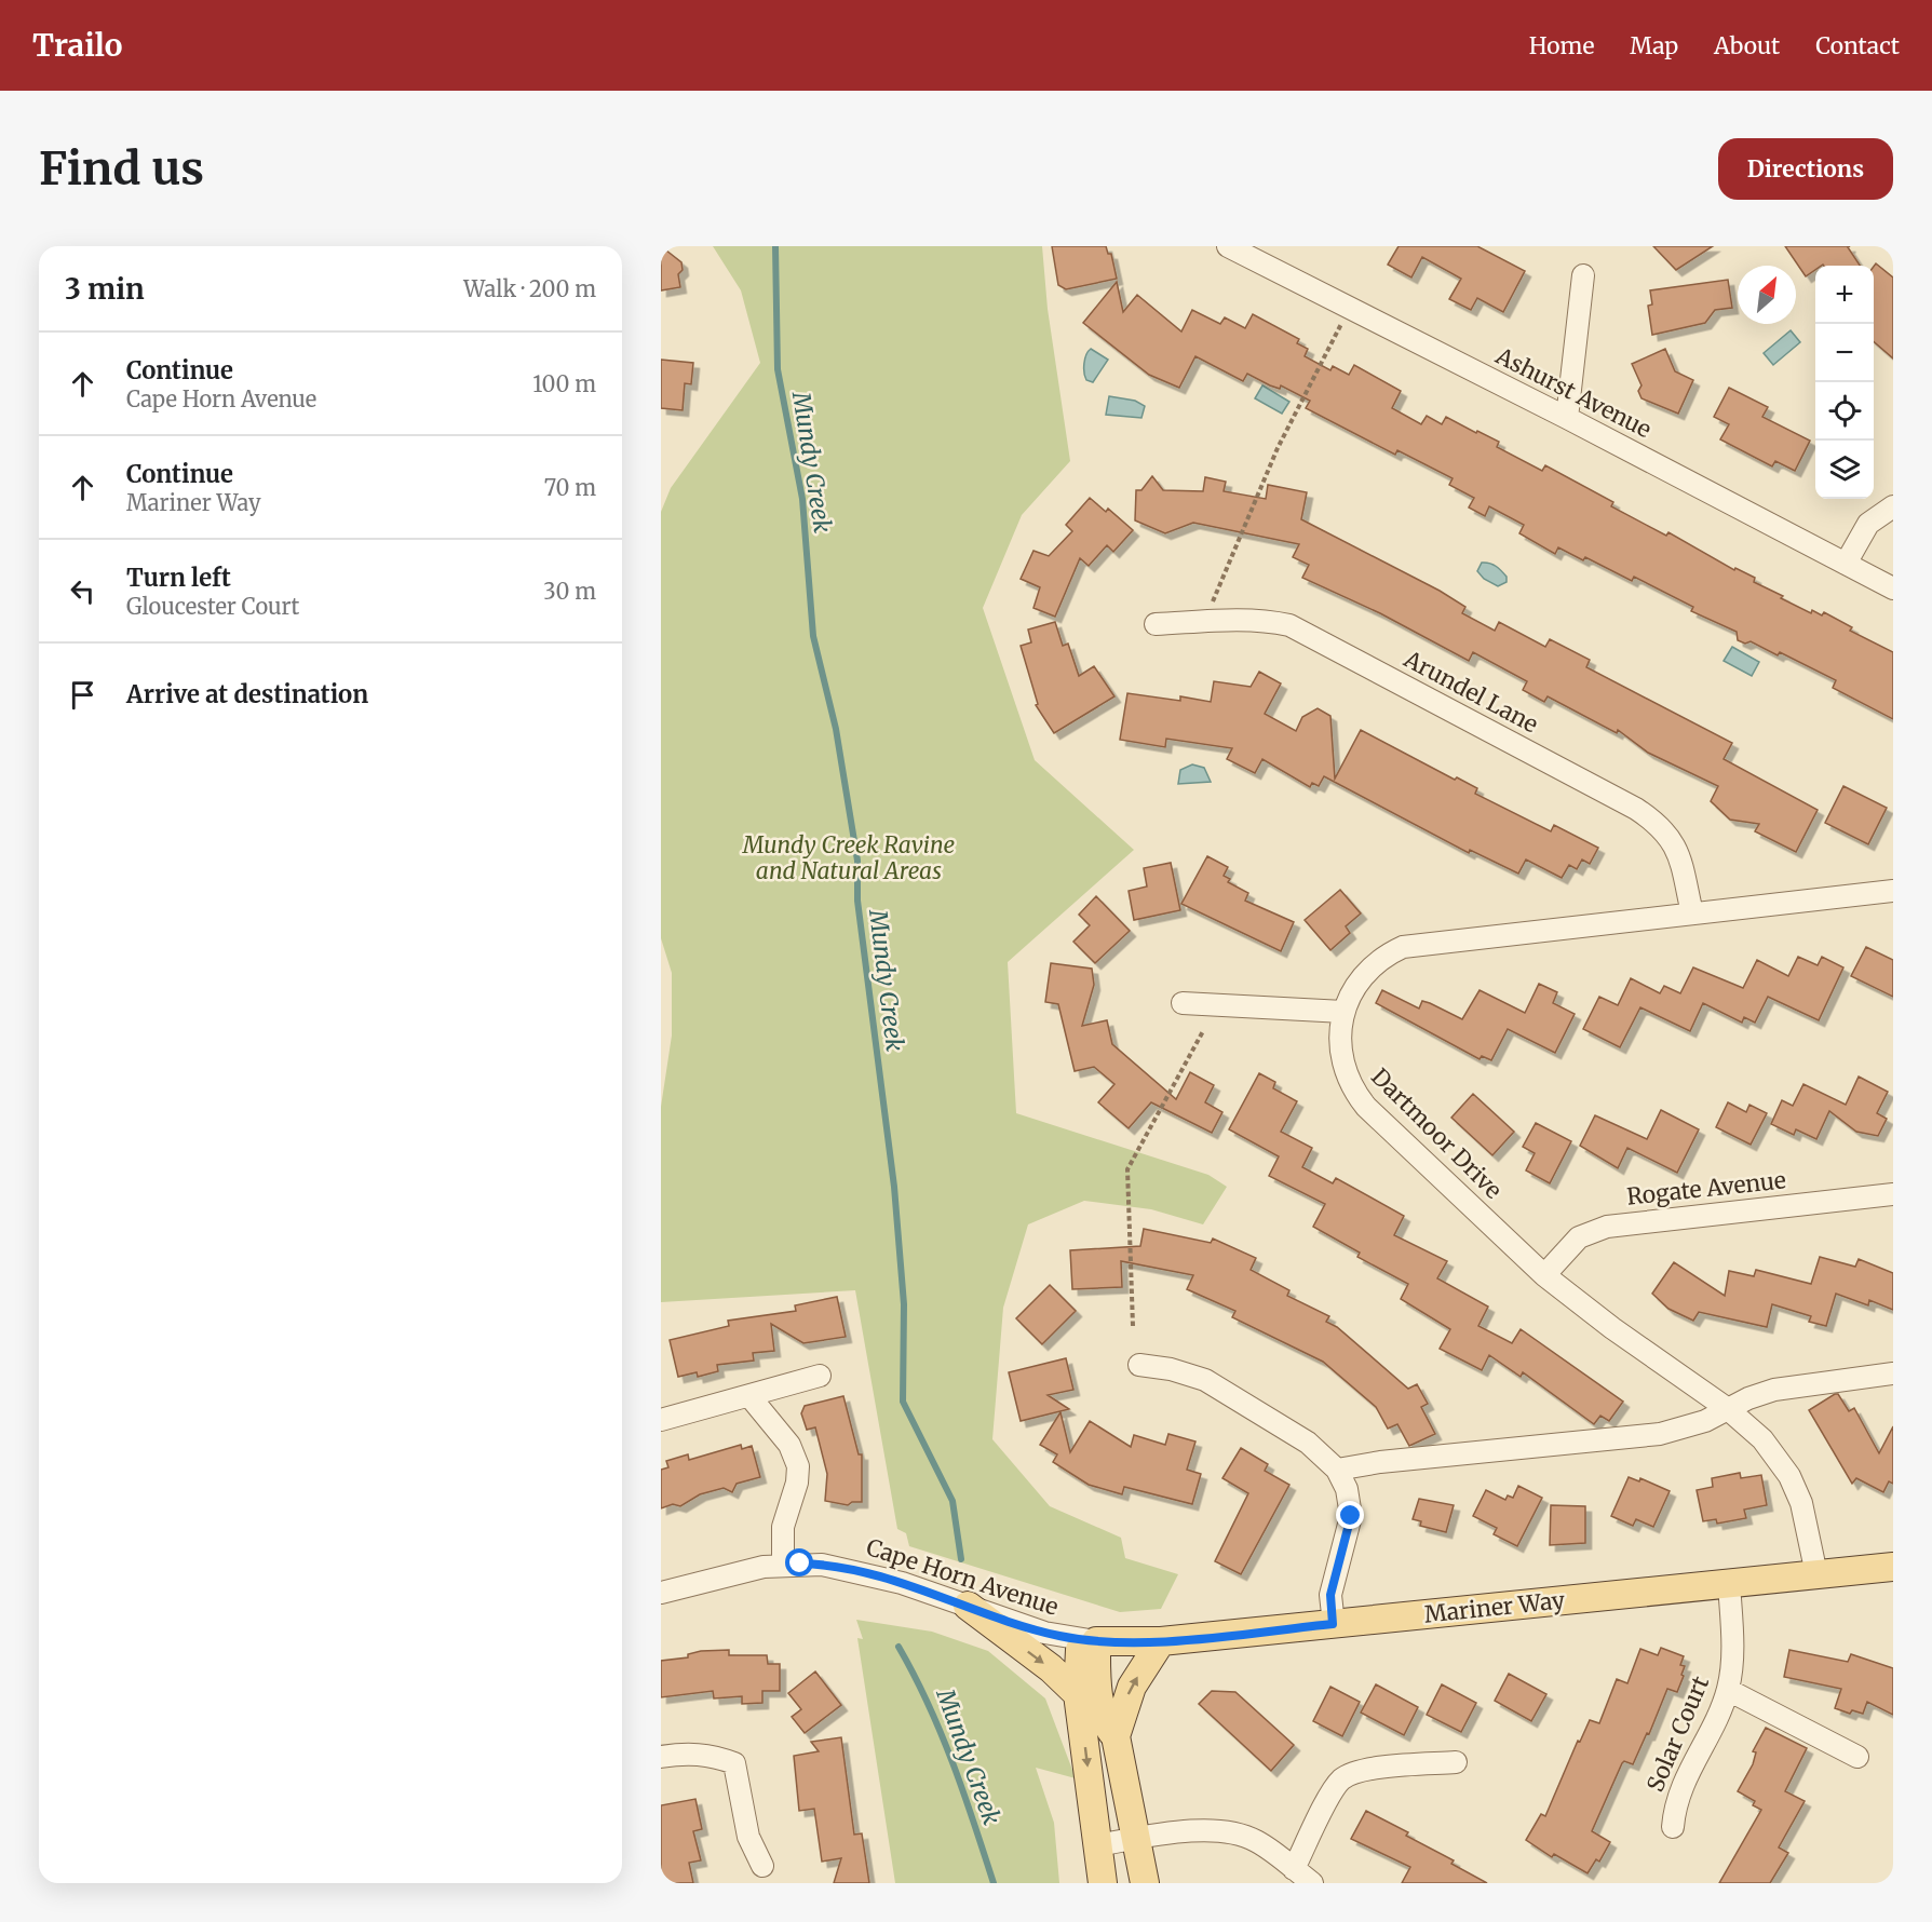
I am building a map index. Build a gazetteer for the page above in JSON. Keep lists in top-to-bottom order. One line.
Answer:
{"streets":{"main road":["Mariner Way"],"street":["Ashurst Avenue","Arundel Lane","Dartmoor Drive","Rogate Avenue","Cape Horn Avenue","Solar Court"]},"crossings":[["Arundel Lane","Dartmoor Drive"],["Dartmoor Drive","Rogate Avenue"],["Dartmoor Drive","Mariner Way"],["Cape Horn Avenue","Mariner Way"],["Mariner Way","Solar Court"]],"water":["Mundy Creek"],"parks":["Mundy Creek Ravine and Natural Areas"],"north":"top right","page":{"header":"Trailo","nav":["Home","Map","About","Contact"],"buttons":"Directions","title":"Find us","heading":["3 min","Walk · 200 m"],"map_buttons":["+","−"],"list":[["Continue","Cape Horn Avenue","100 m"],["Continue","Mariner Way","70 m"],["Turn left","Gloucester Court","30 m"],"Arrive at destination"]}}
